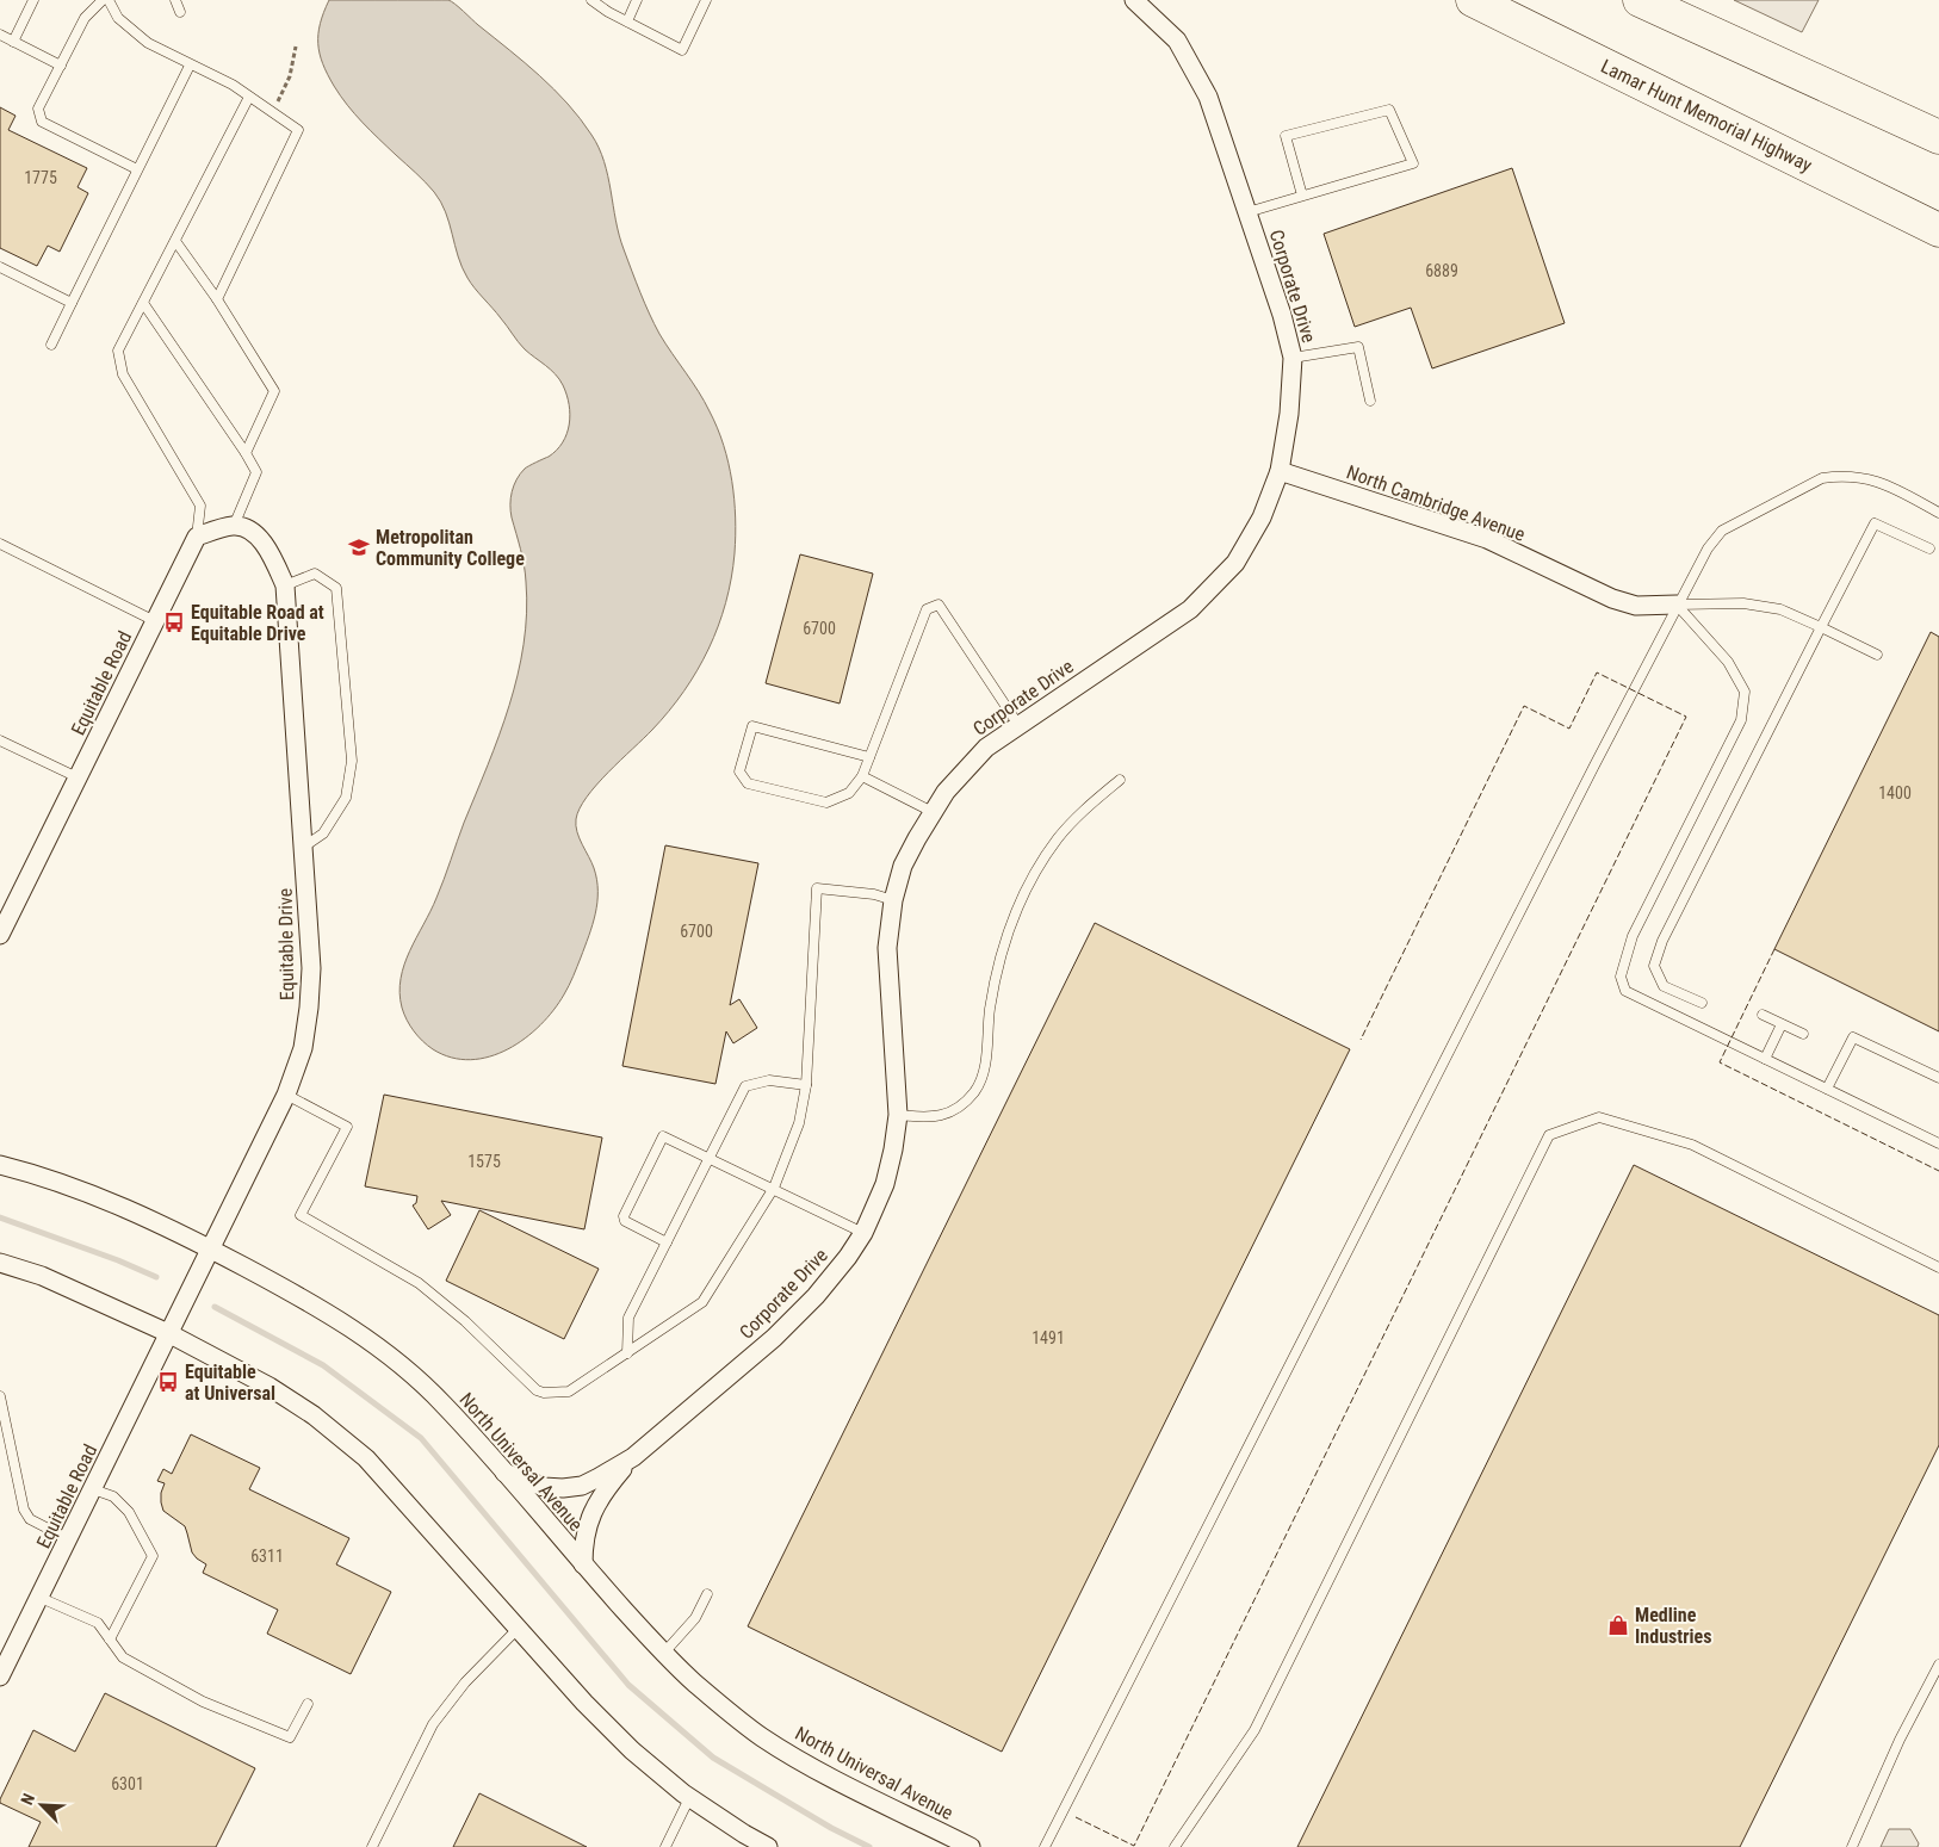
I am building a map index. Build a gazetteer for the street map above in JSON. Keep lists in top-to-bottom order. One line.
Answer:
{"streets":{"highway":["Lamar Hunt Memorial Highway"],"street":["Corporate Drive","North Cambridge Avenue","Equitable Road","Equitable Drive","North Universal Avenue"]},"crossings":[["Corporate Drive","North Cambridge Avenue"],["Corporate Drive","North Universal Avenue"],["Equitable Road","Equitable Drive"],["Equitable Drive","North Universal Avenue"]],"places":{"school or university":["Metropolitan Community College"],"bus stop":["Equitable Road at Equitable Drive","Equitable at Universal"],"shop":["Medline Industries"]},"house_numbers":["1775","6889","6700","1400","6700","1575","1491","6311","6301"],"north":"top left"}
